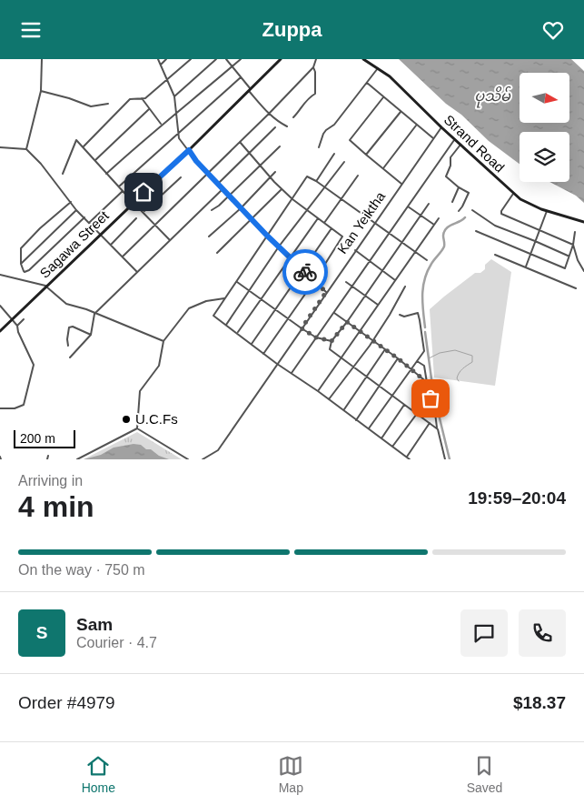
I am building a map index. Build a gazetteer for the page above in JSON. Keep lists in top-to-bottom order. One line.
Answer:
{"streets":{"street":["Strand Road","Kan Yeiktha","Sagawa Street"]},"crossings":[["Strand Road","Kan Yeiktha"]],"water":["ပုသိမ်"],"places":["U.C.Fs"],"scale_bar":"200 m","north":"right","page":{"header":"Zuppa","scale":"200 m","heading":["4 min","Arriving in","19:59–20:04"],"panel":["Sam","Courier · 4.7","Order #4979","$18.37"],"bar":"On the way · 750 m","round":"S","tabs":["Home","Map","Saved"]}}
